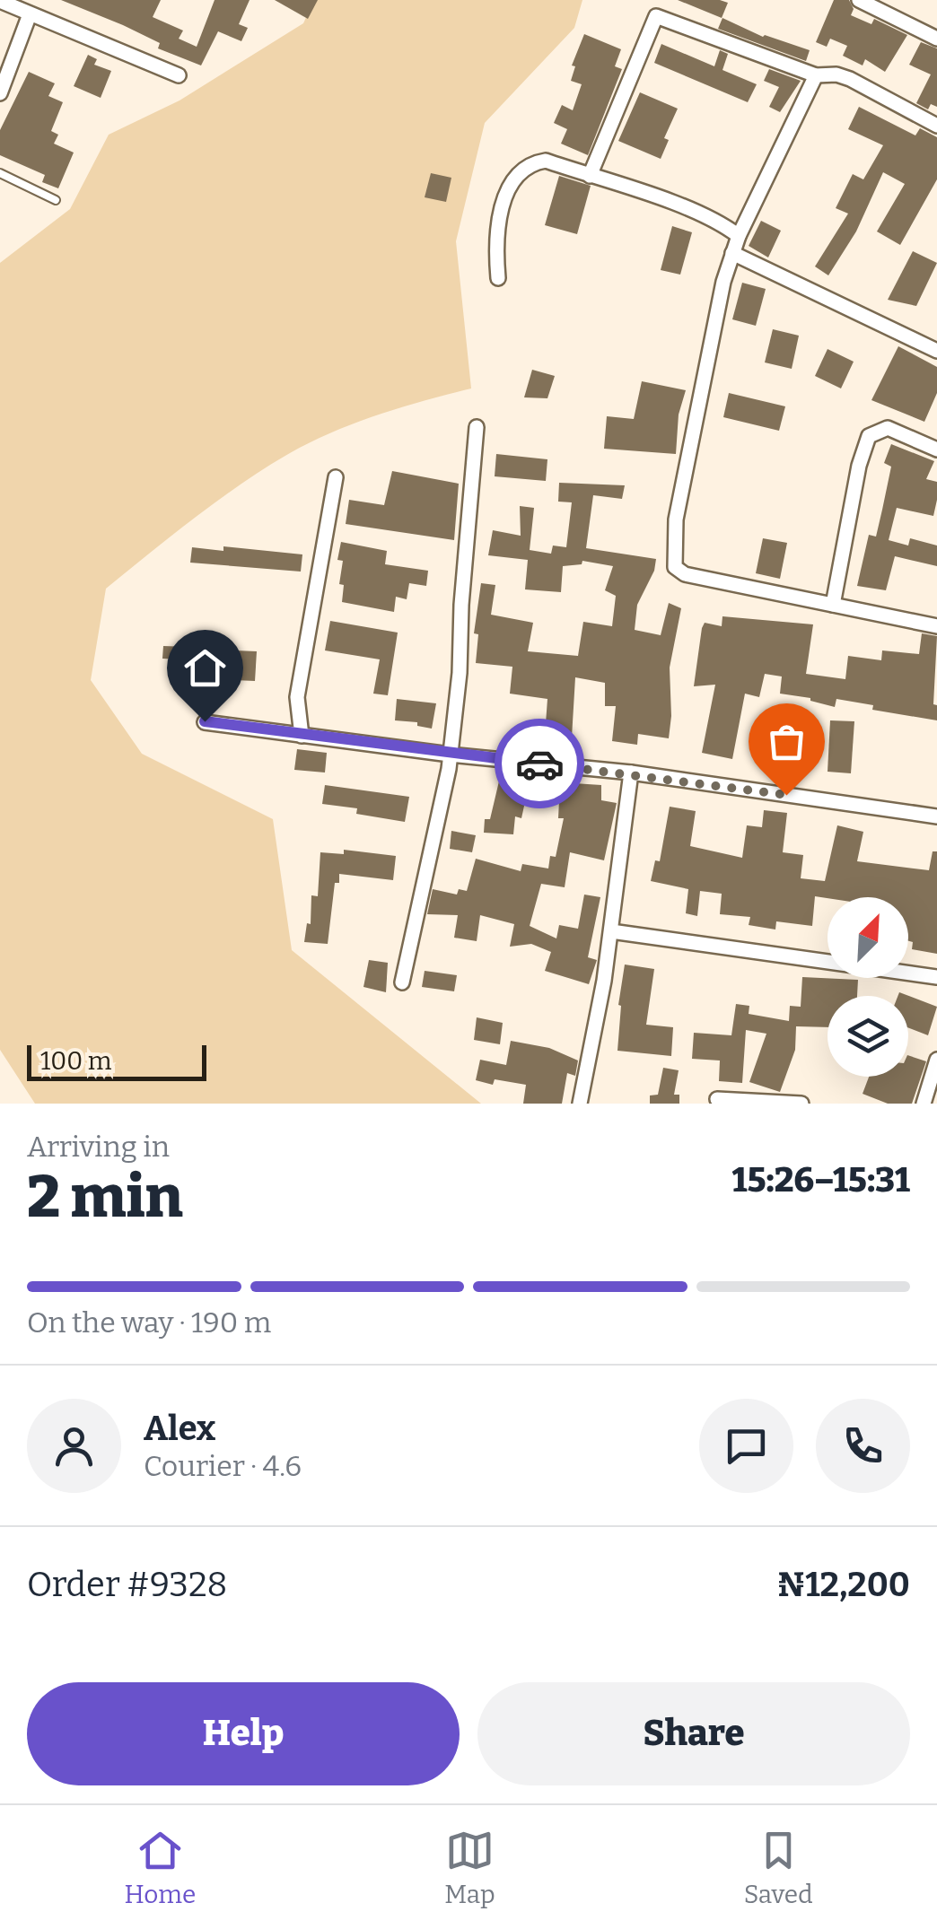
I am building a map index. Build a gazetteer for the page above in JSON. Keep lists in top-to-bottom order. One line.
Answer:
{"scale_bar":"100 m","north":"top right","page":{"scale":"100 m","heading":["2 min","Arriving in","15:26–15:31"],"panel":["Alex","Courier · 4.6","Order #9328","₦12,200"],"bar":"On the way · 190 m","buttons":["Help","Share"],"tabs":["Home","Map","Saved"]}}
